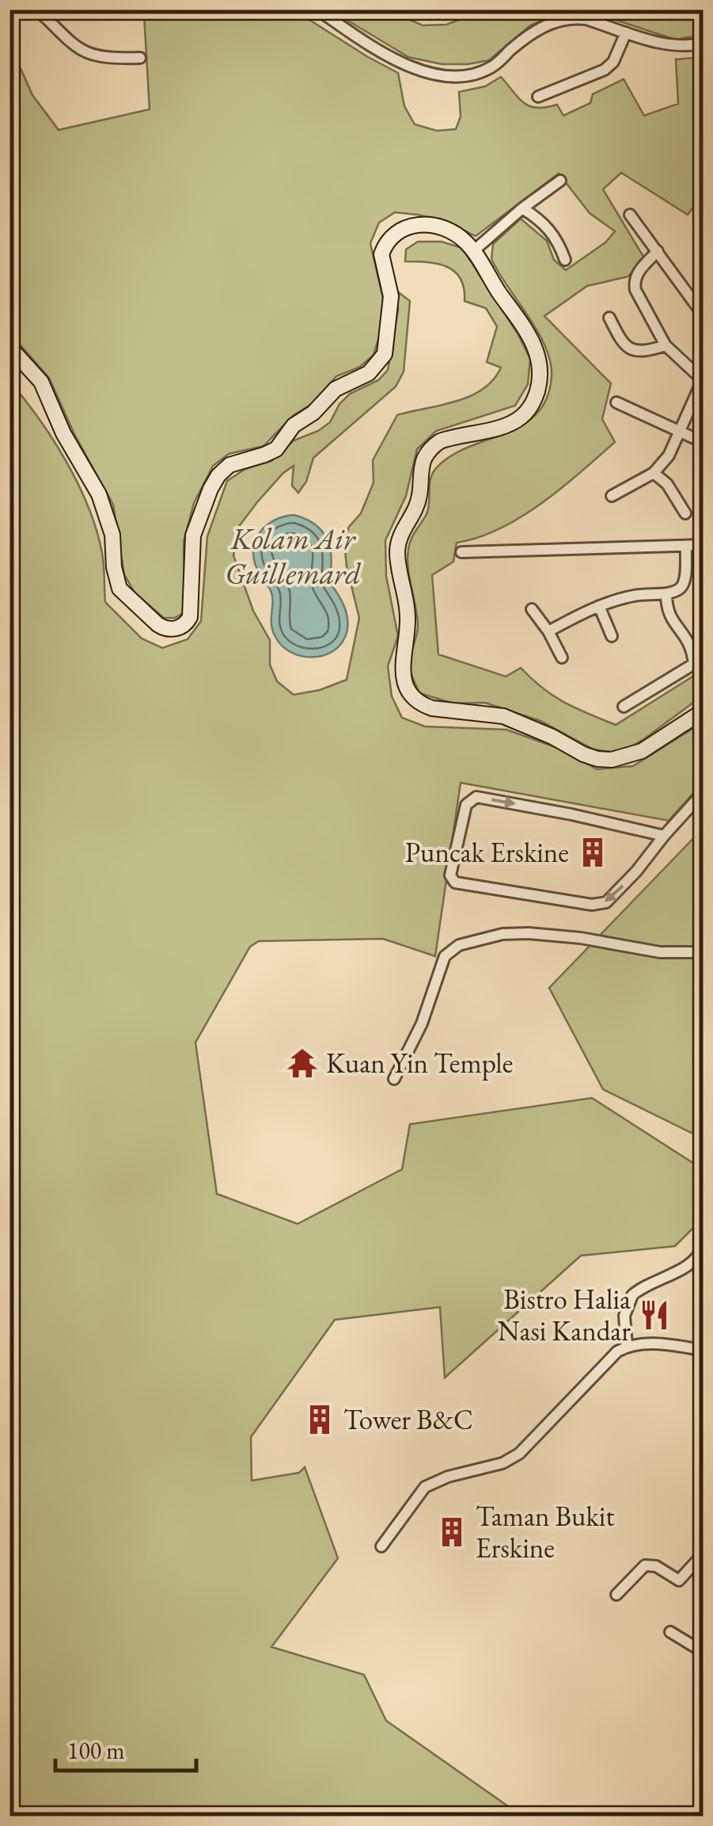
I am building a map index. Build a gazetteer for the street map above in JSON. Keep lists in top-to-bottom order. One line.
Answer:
{"water":["Kolam Air Guillemard"],"places":{"building":["Puncak Erskine","Tower B&C","Taman Bukit Erskine"],"temple":["Kuan Yin Temple"],"restaurant":["Bistro Halia Nasi Kandar"]},"scale_bar":"100 m"}
